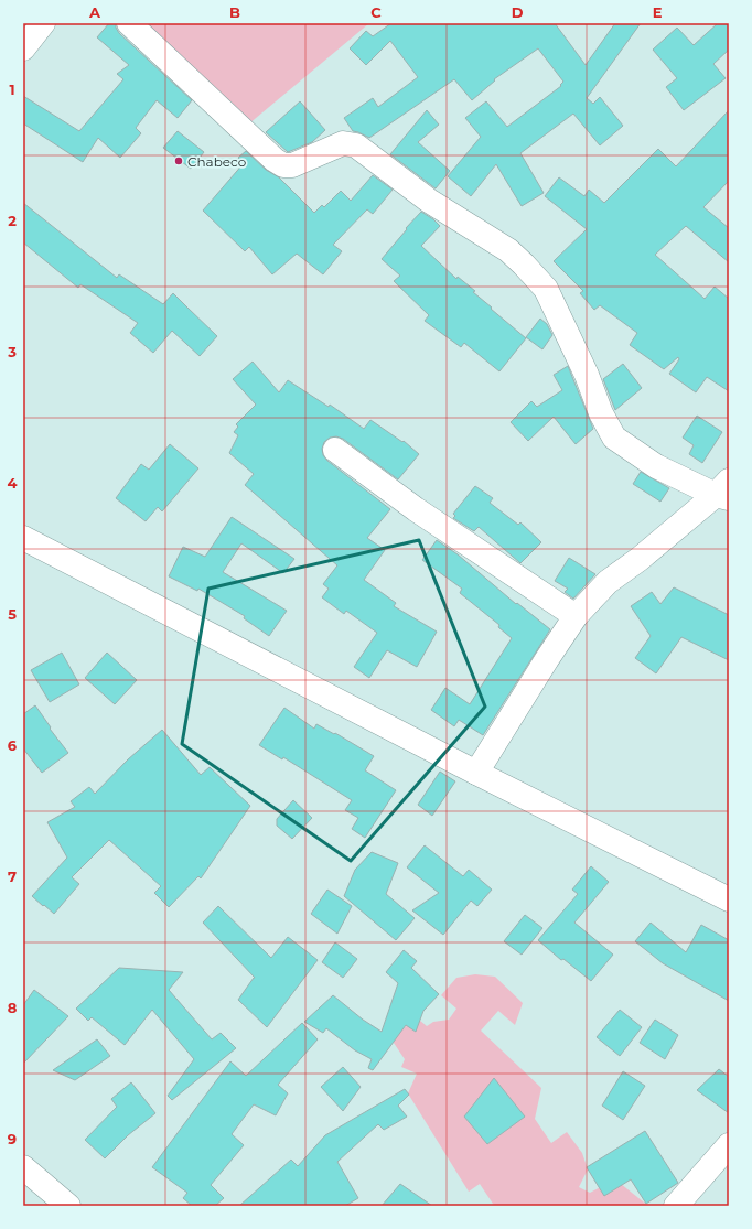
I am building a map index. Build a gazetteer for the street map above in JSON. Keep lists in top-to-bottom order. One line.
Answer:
{"places":["Chabeco"],"grid":{"columns":["A","B","C","D","E"],"rows":["1","2","3","4","5","6","7","8","9"]}}
